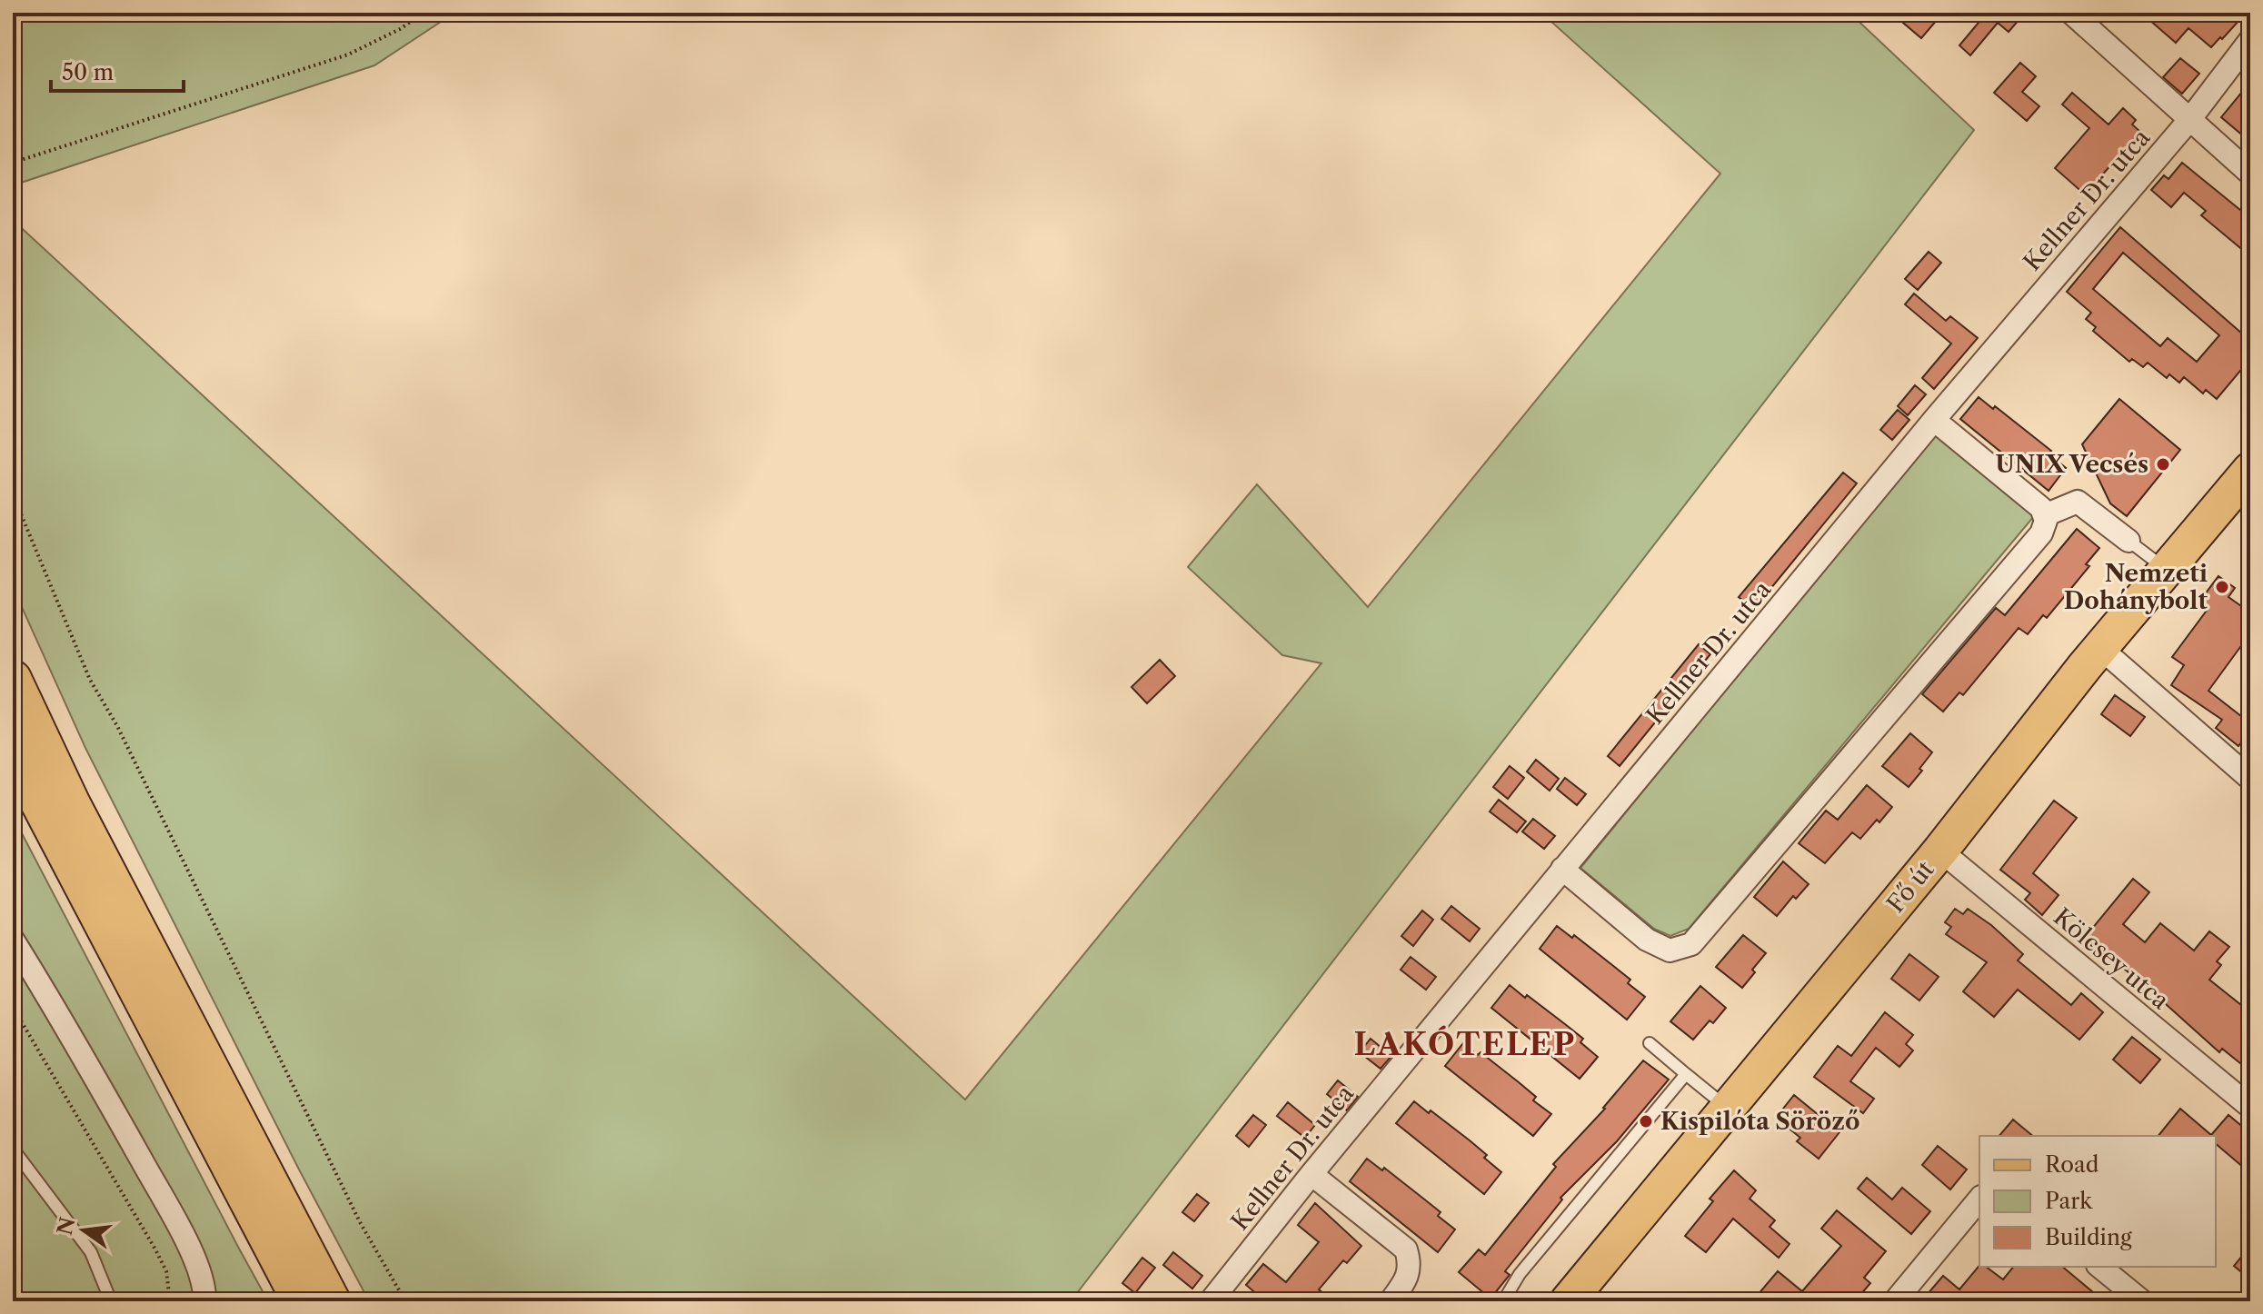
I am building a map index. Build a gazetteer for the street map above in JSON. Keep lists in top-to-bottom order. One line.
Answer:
{"streets":{"main road":["Fő út"],"street":["Kellner Dr. utca","Kölcsey utca"]},"crossings":[["Fő út","Kölcsey utca"]],"districts":["LAKÓTELEP"],"places":["UNIX Vecsés","Nemzeti Dohánybolt","Kispilóta Söröző"],"legend":["Road","Park","Building"],"scale_bar":"50 m","north":"left"}
